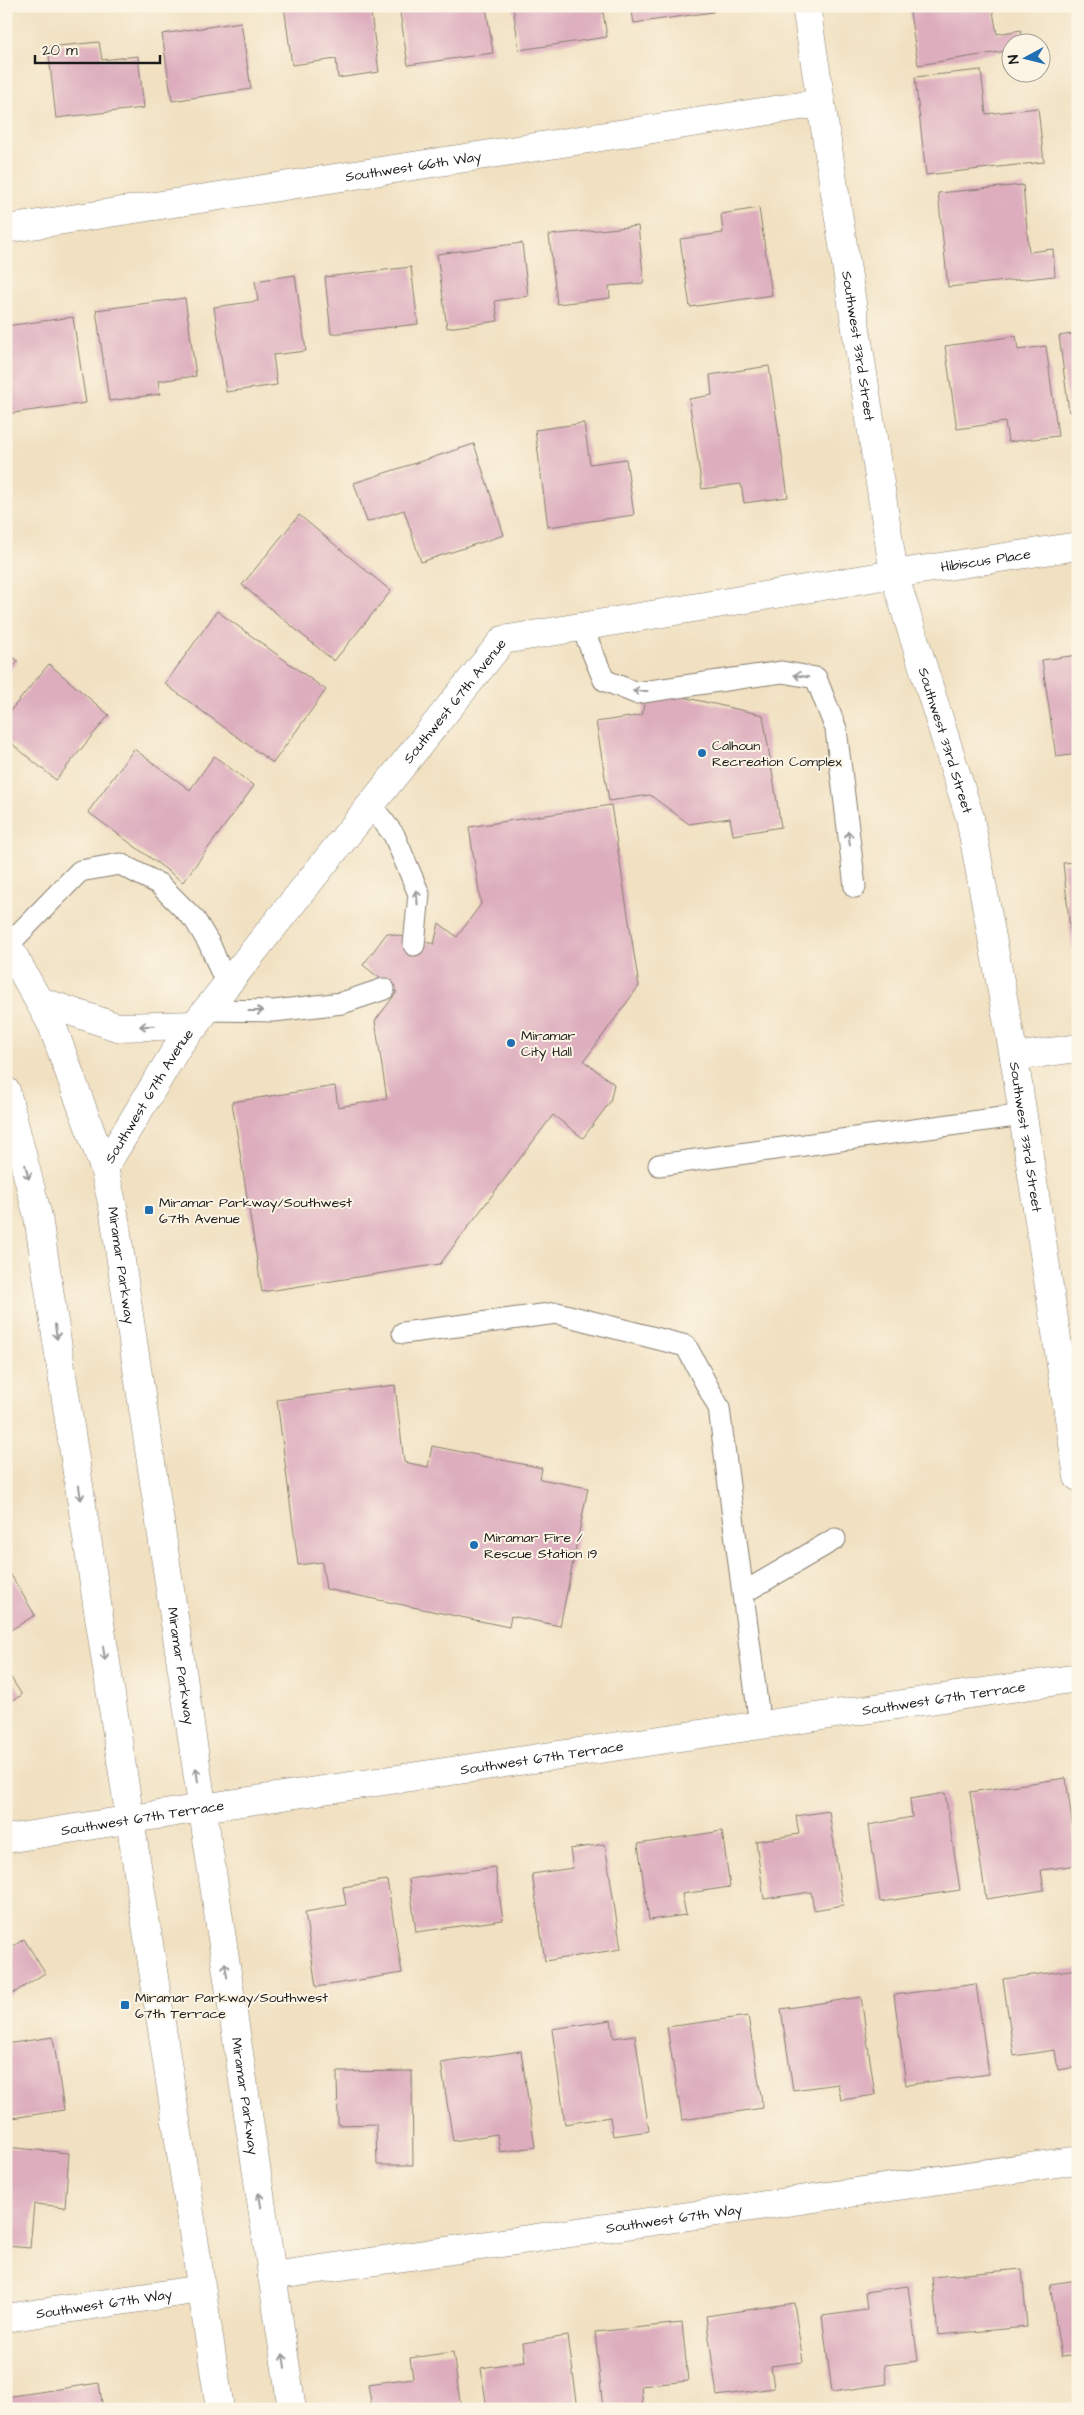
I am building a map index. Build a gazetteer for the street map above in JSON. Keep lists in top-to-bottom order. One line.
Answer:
{"streets":{"street":["Southwest 66th Way","Southwest 33rd Street","Hibiscus Place","Southwest 67th Avenue","Miramar Parkway","Southwest 67th Terrace","Southwest 67th Way"]},"crossings":[["Southwest 66th Way","Southwest 33rd Street"],["Southwest 33rd Street","Hibiscus Place"],["Southwest 33rd Street","Southwest 67th Avenue"],["Hibiscus Place","Southwest 67th Avenue"],["Southwest 67th Avenue","Miramar Parkway"],["Miramar Parkway","Southwest 67th Terrace"],["Miramar Parkway","Southwest 67th Way"]],"places":{"other":["Calhoun Recreation Complex","Miramar City Hall","Miramar Fire / Rescue Station 19"],"transit":["Miramar Parkway/Southwest 67th Avenue","Miramar Parkway/Southwest 67th Terrace"]},"scale_bar":"20 m","north":"left"}
